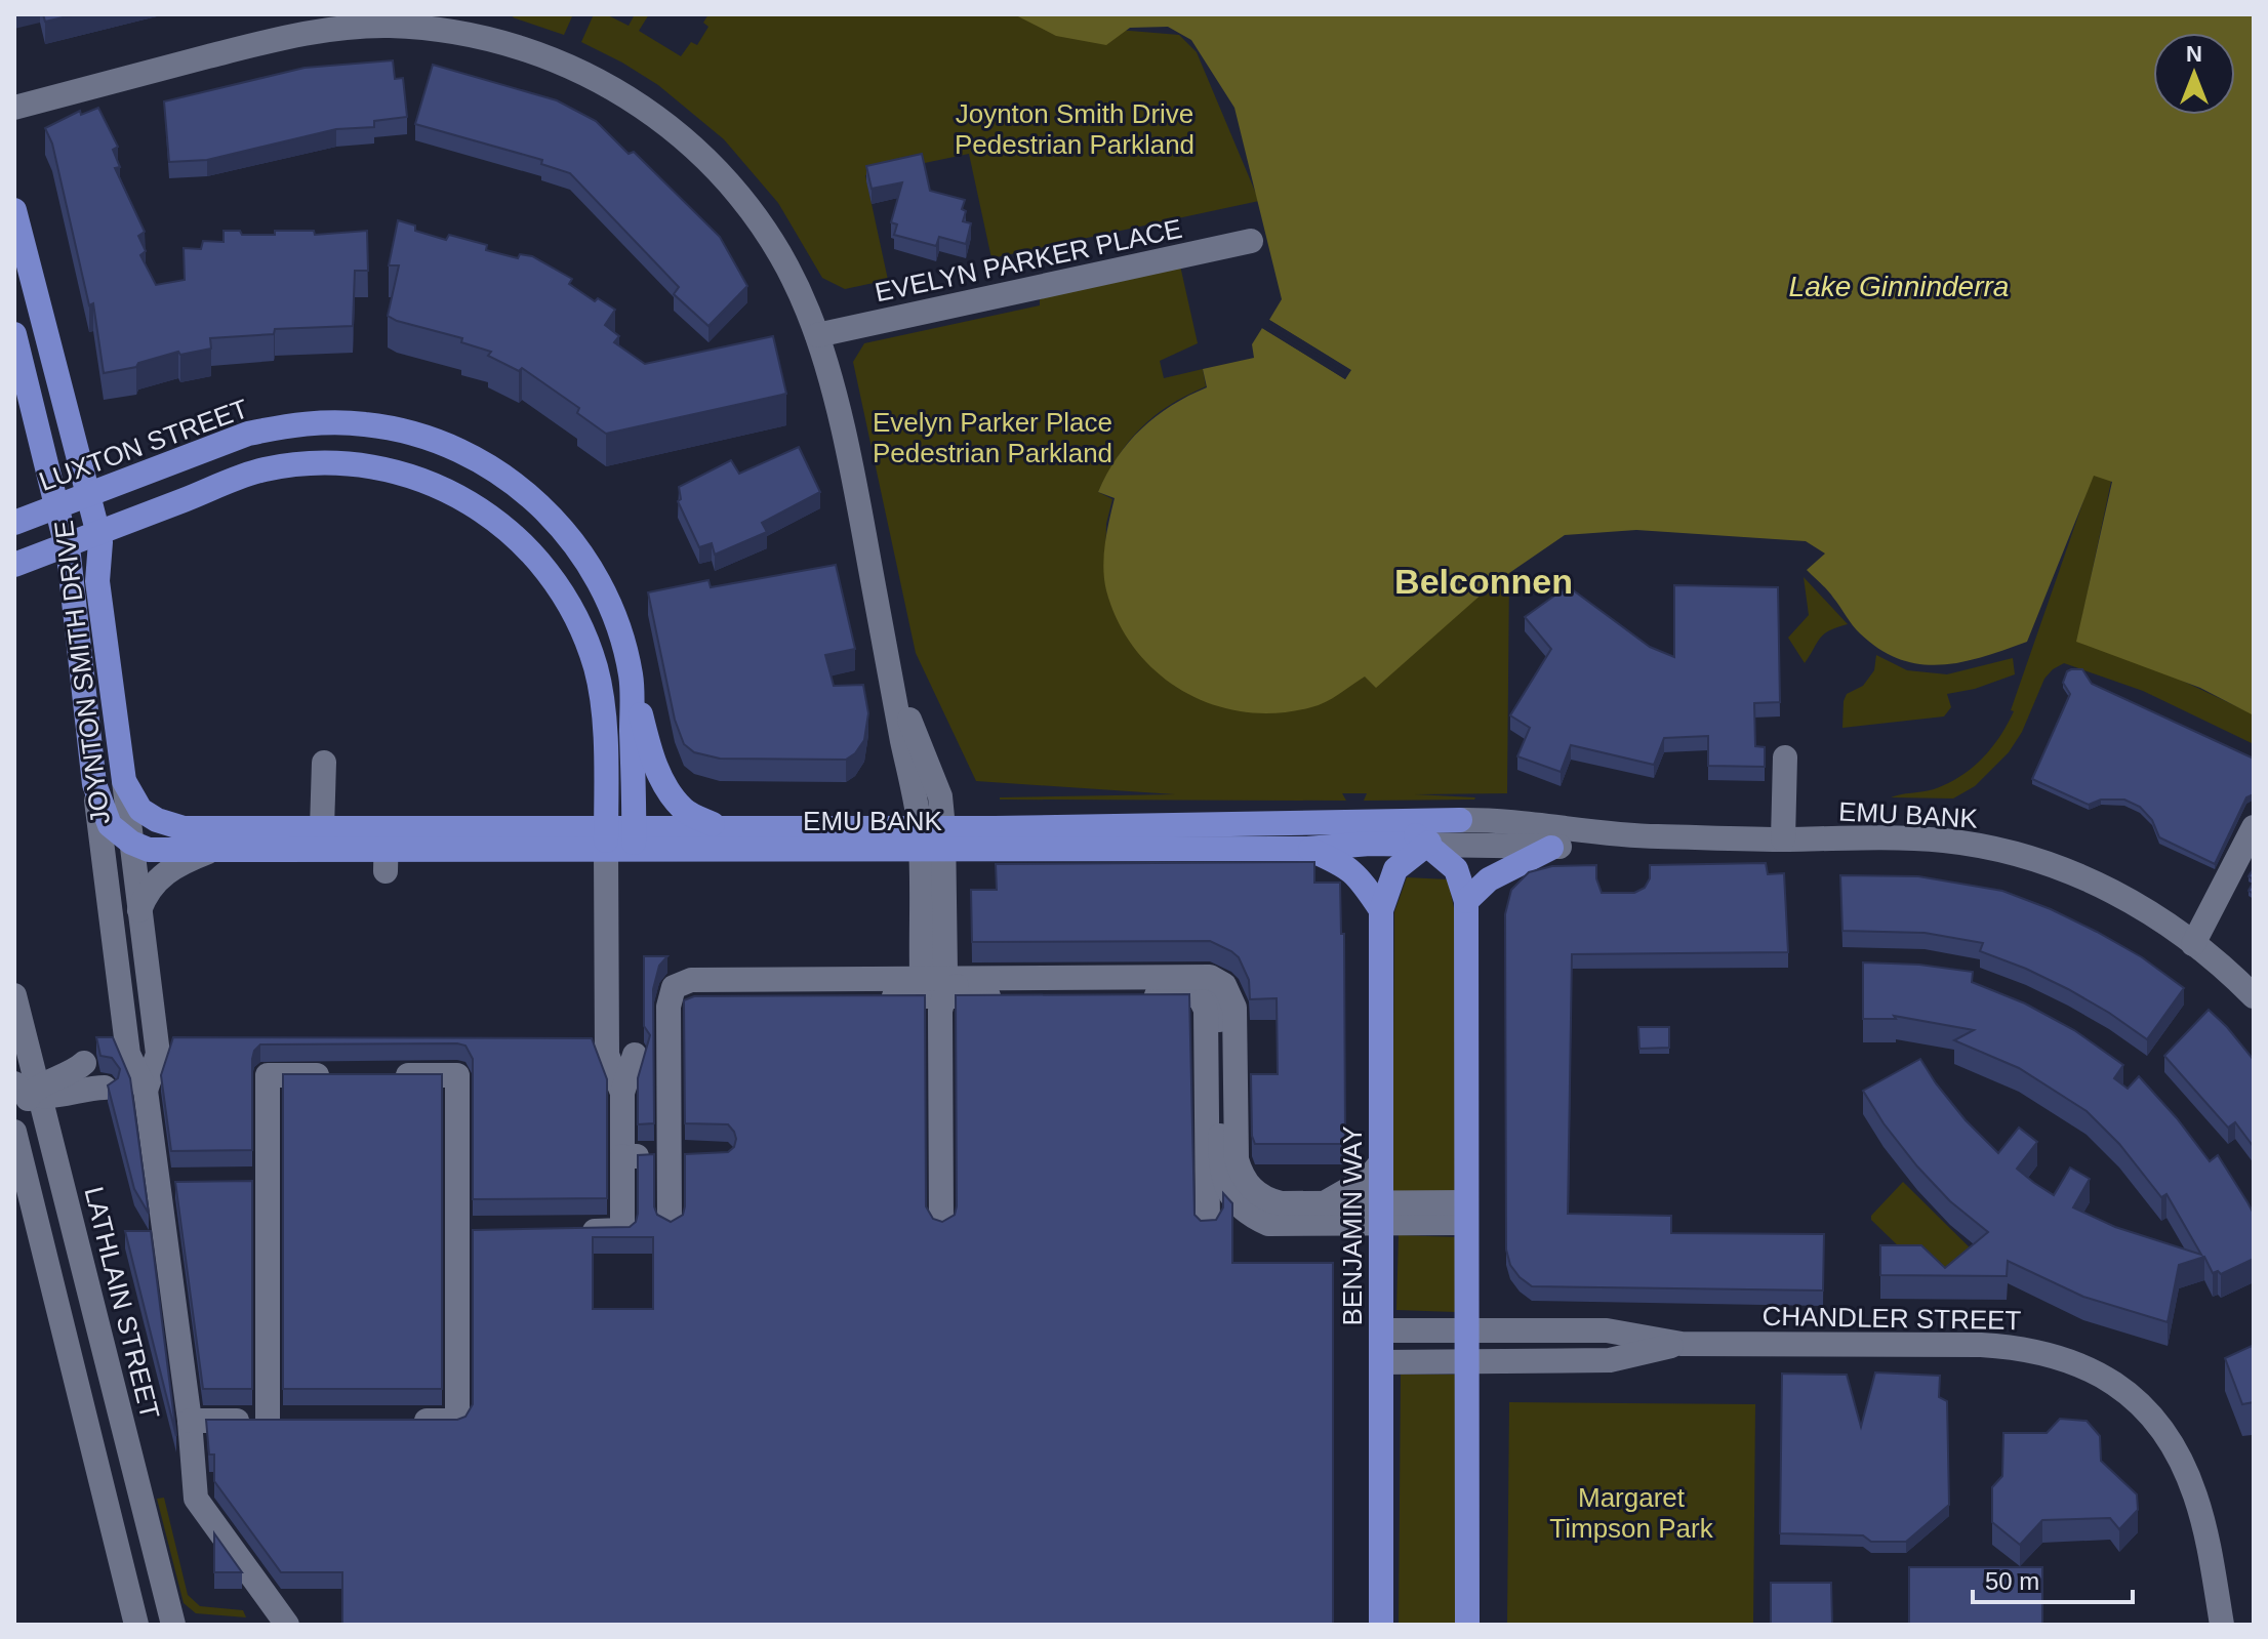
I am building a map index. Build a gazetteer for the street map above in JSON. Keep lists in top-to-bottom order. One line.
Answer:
{"streets":{"main road":["LUXTON STREET","JOYNTON SMITH DRIVE","EMU BANK","BENJAMIN WAY"],"street":["EVELYN PARKER PLACE","LATHLAIN STREET","CHANDLER STREET"]},"crossings":[["LUXTON STREET","EMU BANK"],["JOYNTON SMITH DRIVE","EMU BANK"],["EMU BANK","BENJAMIN WAY"],["BENJAMIN WAY","CHANDLER STREET"]],"districts":["Belconnen"],"water":["Lake Ginninderra"],"parks":["Joynton Smith Drive Pedestrian Parkland","Evelyn Parker Place Pedestrian Parkland","Margaret Timpson Park"],"scale_bar":"50 m","north":"top"}
